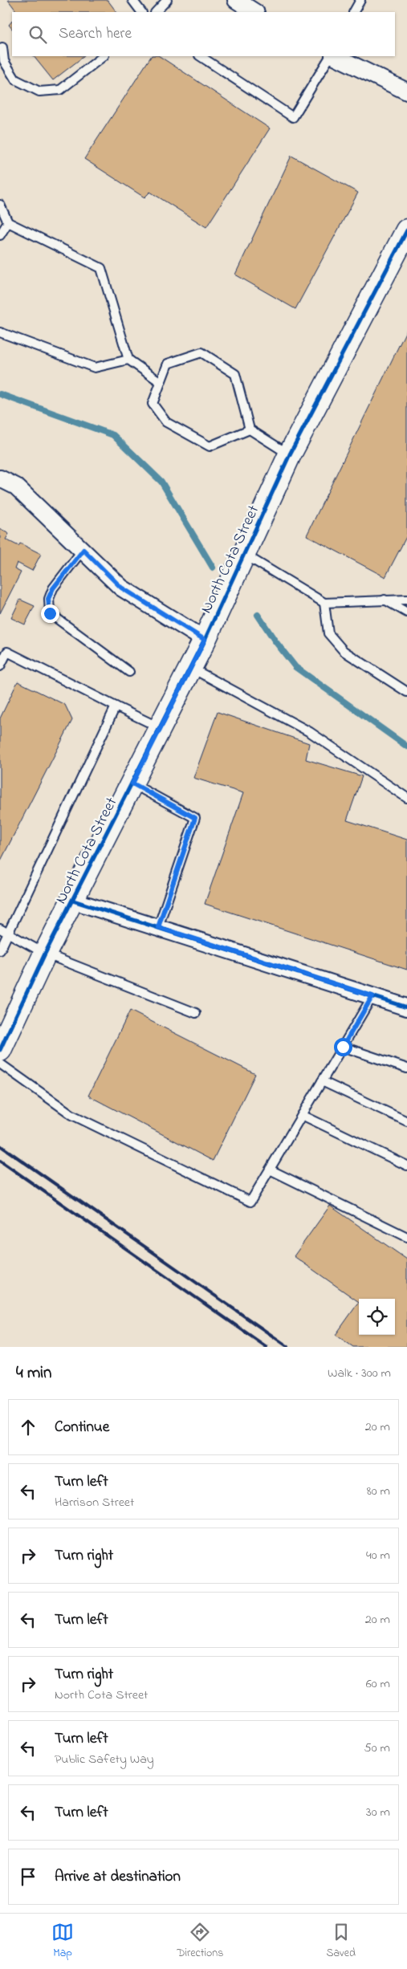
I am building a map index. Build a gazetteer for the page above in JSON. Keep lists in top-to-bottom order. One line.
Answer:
{"streets":{"street":["North Cota Street"]},"page":{"search":"Search here","heading":["4 min","Walk · 300 m"],"list":[["Continue","20 m"],["Turn left","Harrison Street","80 m"],["Turn right","40 m"],["Turn left","20 m"],["Turn right","North Cota Street","60 m"],["Turn left","Public Safety Way","50 m"],["Turn left","30 m"],"Arrive at destination"],"nav":["Map","Directions","Saved"]}}
